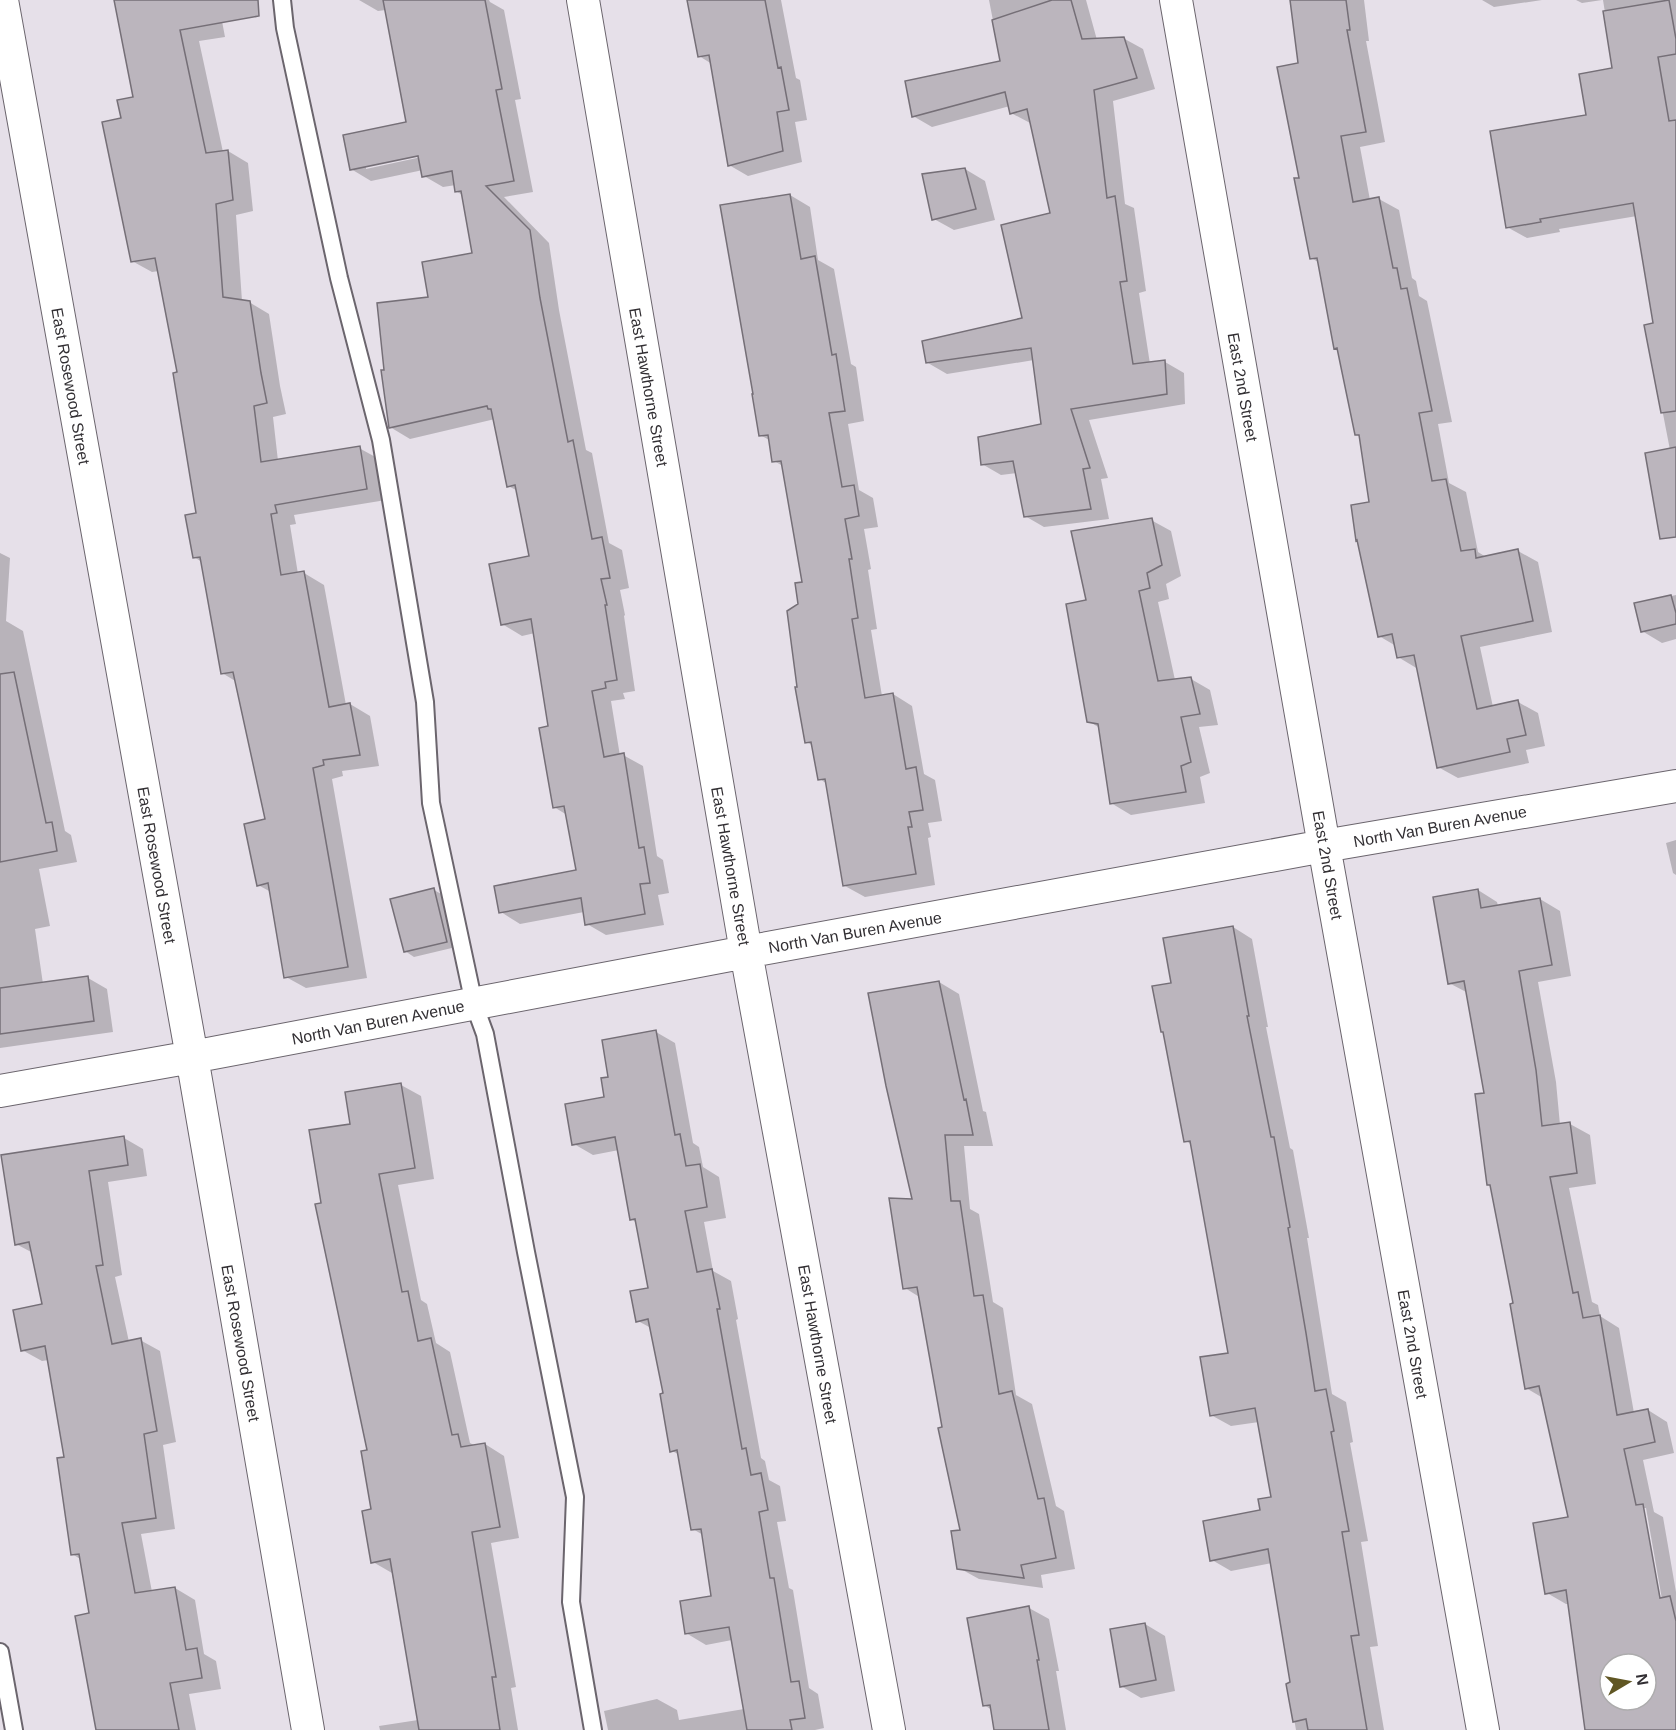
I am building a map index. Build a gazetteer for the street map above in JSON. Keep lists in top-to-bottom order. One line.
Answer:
{"streets":{"street":["East Rosewood Street","East Hawthorne Street","East 2nd Street","North Van Buren Avenue"]},"crossings":[["East Rosewood Street","North Van Buren Avenue"],["East Hawthorne Street","North Van Buren Avenue"],["East 2nd Street","North Van Buren Avenue"]],"north":"right"}
